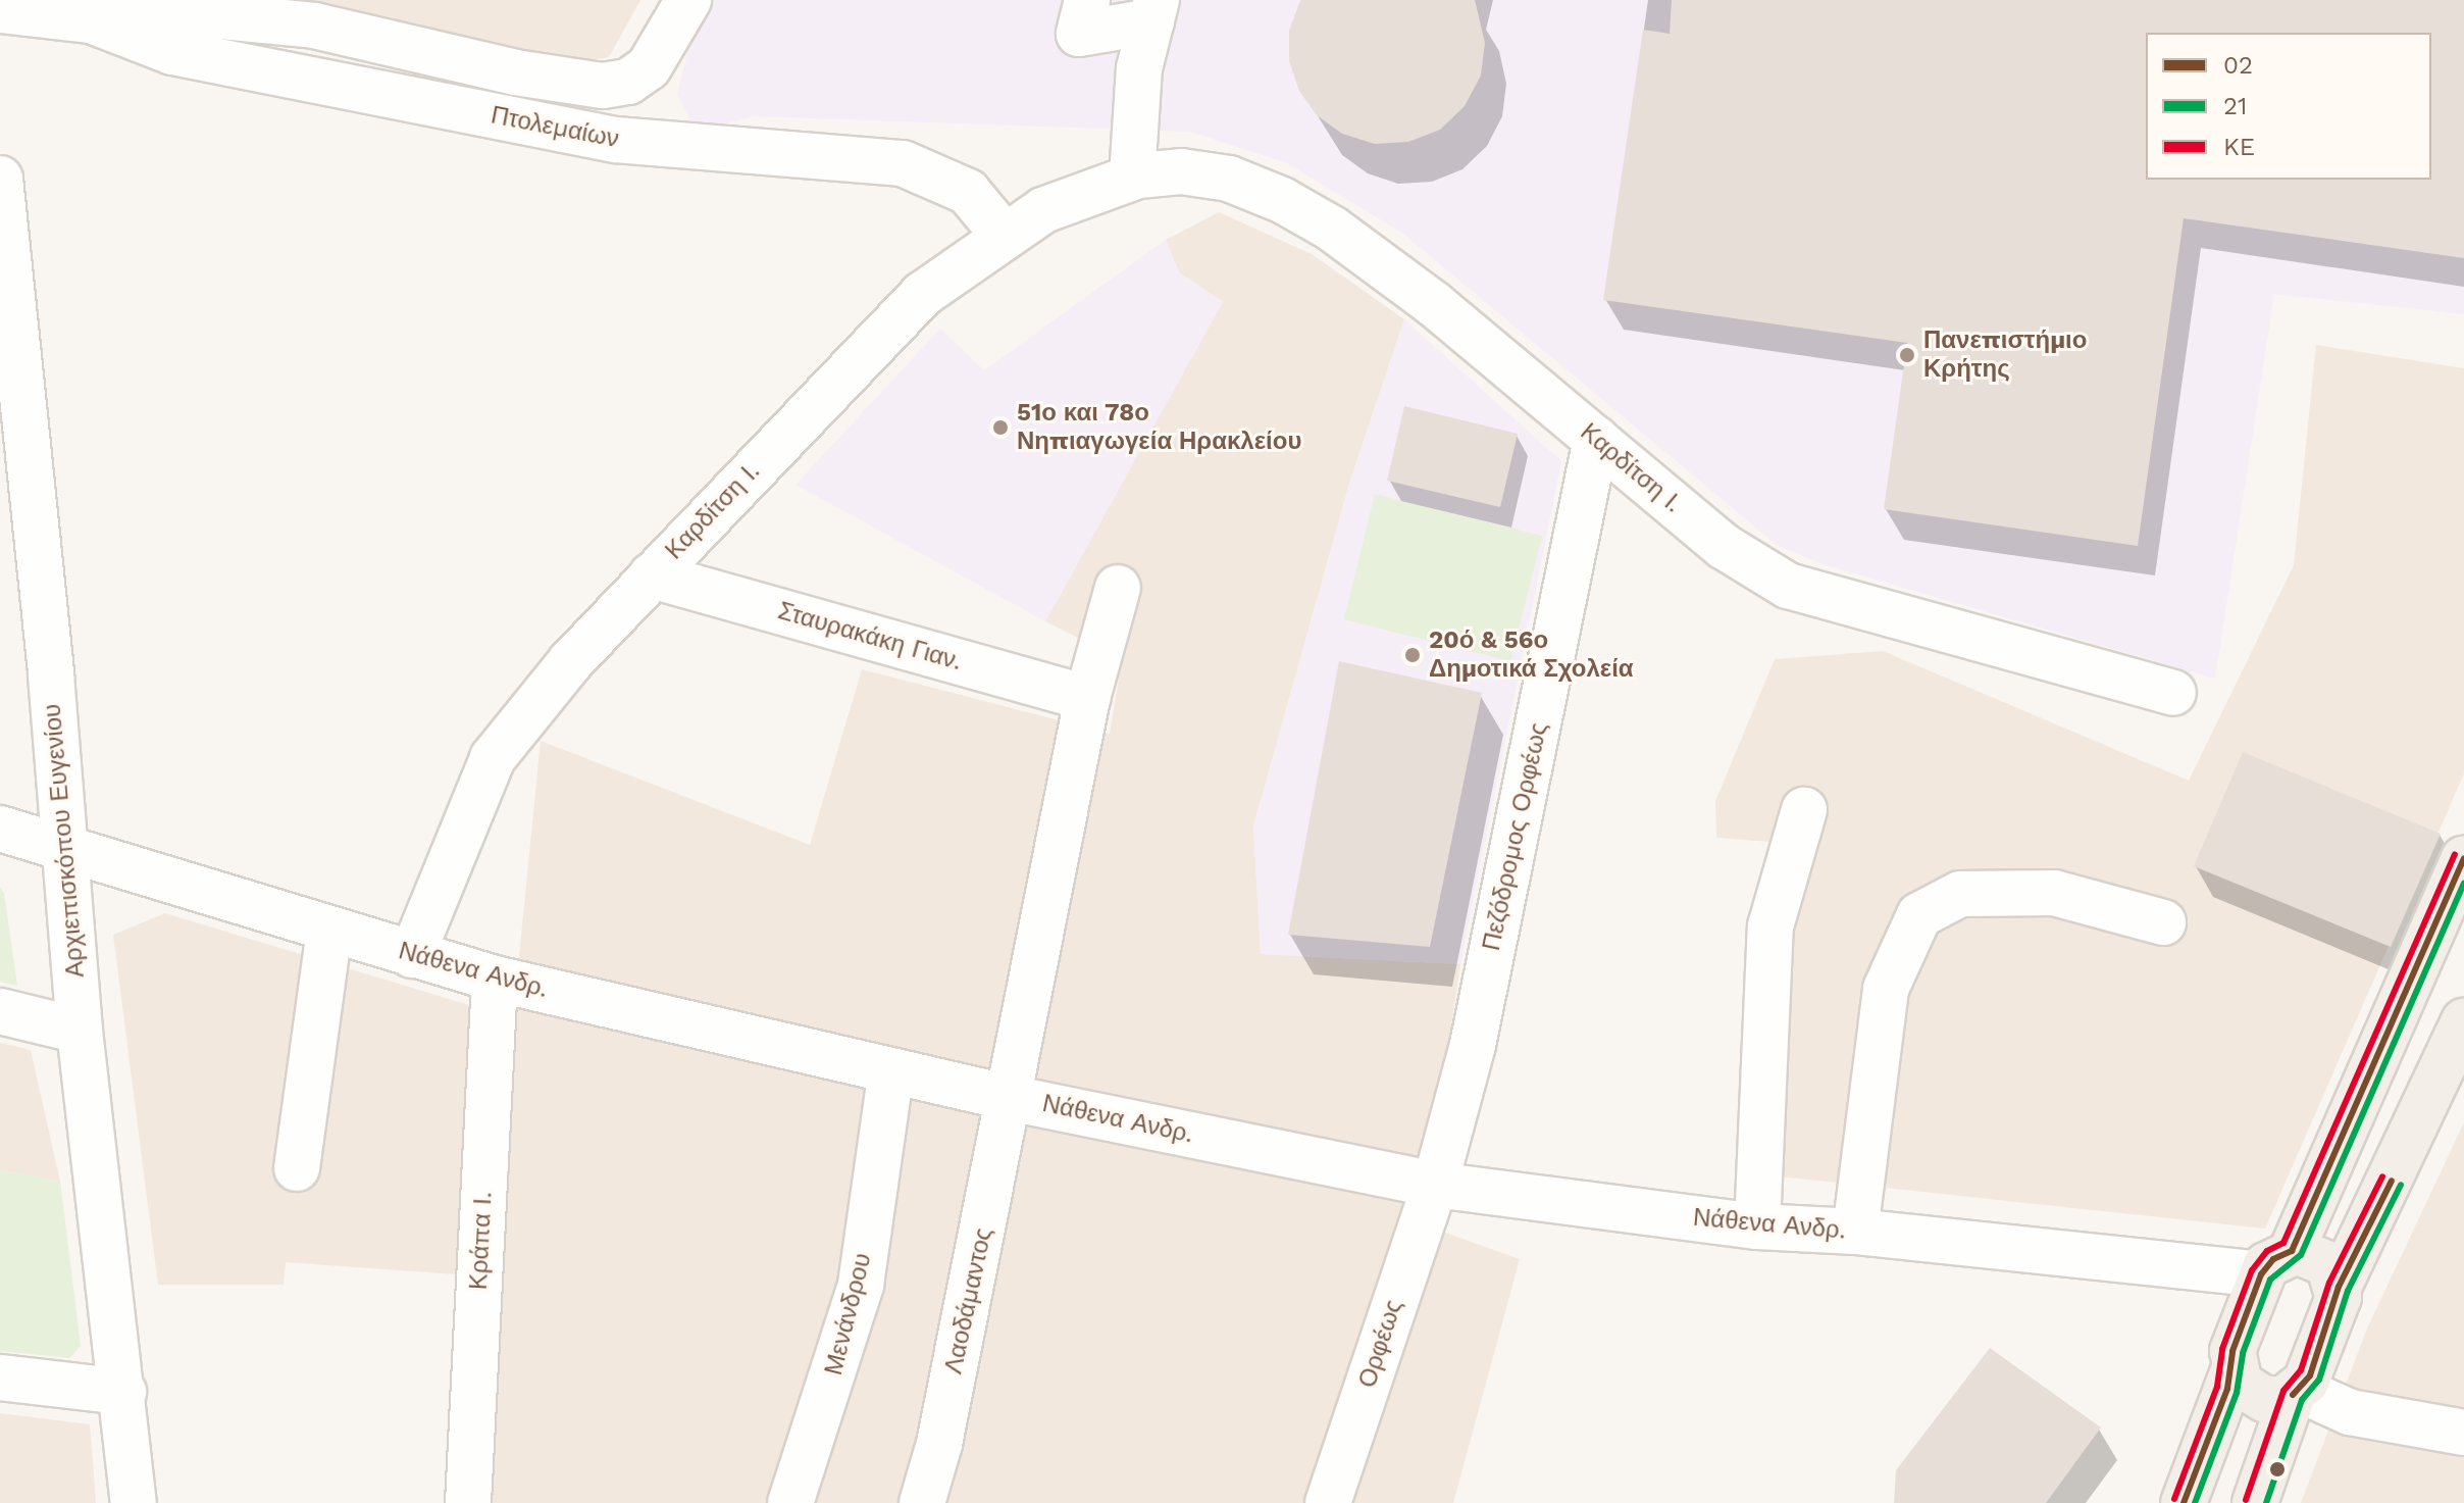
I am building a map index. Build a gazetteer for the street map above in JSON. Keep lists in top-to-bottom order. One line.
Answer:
{"streets":{"street":["Πτολεμαίων","Καρδίτση Ι.","Σταυρακάκη Γιαν.","Πεζόδρομος Ορφέως","Αρχιεπισκόπου Ευγενίου","Νάθενα Ανδρ.","Κράπα Ι.","Λαοδάμαντος","Μενάνδρου","Ορφέως"]},"crossings":[["Πτολεμαίων","Καρδίτση Ι."],["Καρδίτση Ι.","Σταυρακάκη Γιαν."],["Καρδίτση Ι.","Πεζόδρομος Ορφέως"],["Καρδίτση Ι.","Νάθενα Ανδρ."],["Πεζόδρομος Ορφέως","Νάθενα Ανδρ."],["Πεζόδρομος Ορφέως","Ορφέως"],["Αρχιεπισκόπου Ευγενίου","Νάθενα Ανδρ."],["Νάθενα Ανδρ.","Κράπα Ι."],["Νάθενα Ανδρ.","Λαοδάμαντος"],["Νάθενα Ανδρ.","Μενάνδρου"],["Νάθενα Ανδρ.","Ορφέως"]],"places":["Πανεπιστήμιο Κρήτης","51ο και 78ο Νηπιαγωγεία Ηρακλείου","20ό & 56ο Δημοτικά Σχολεία"],"lines":["transit line KE","transit line 02","transit line 21"],"legend":["02","21","KE"]}
